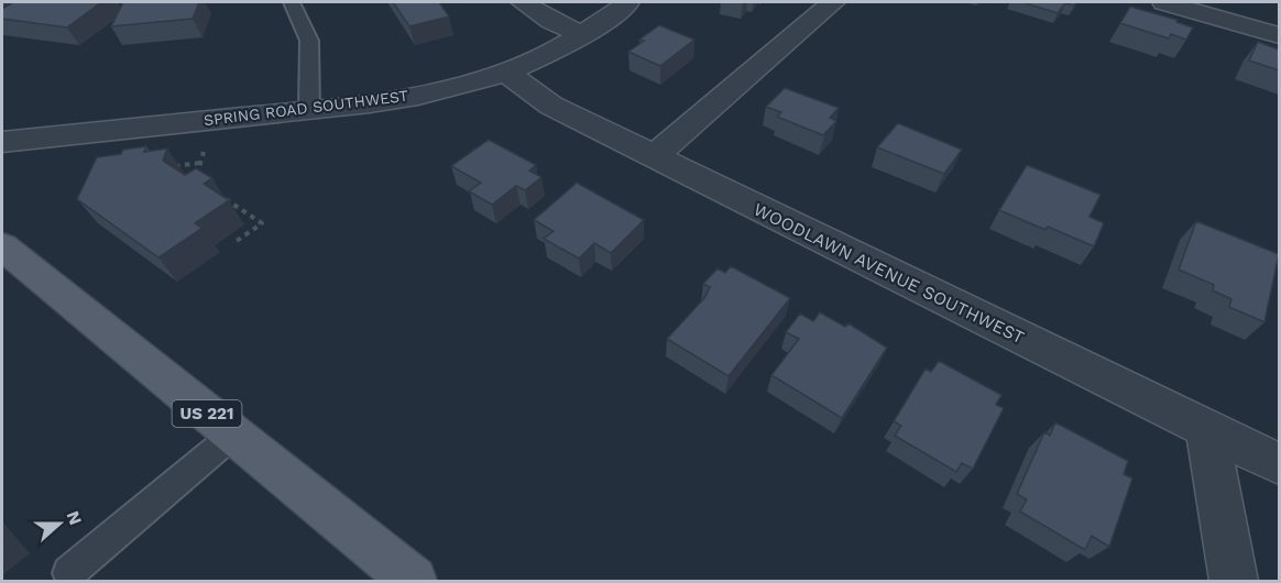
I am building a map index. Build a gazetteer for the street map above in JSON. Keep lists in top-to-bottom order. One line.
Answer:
{"streets":{"main road":["US 221"],"street":["SPRING ROAD SOUTHWEST","WOODLAWN AVENUE SOUTHWEST"]},"crossings":[["SPRING ROAD SOUTHWEST","WOODLAWN AVENUE SOUTHWEST"]],"north":"right"}
